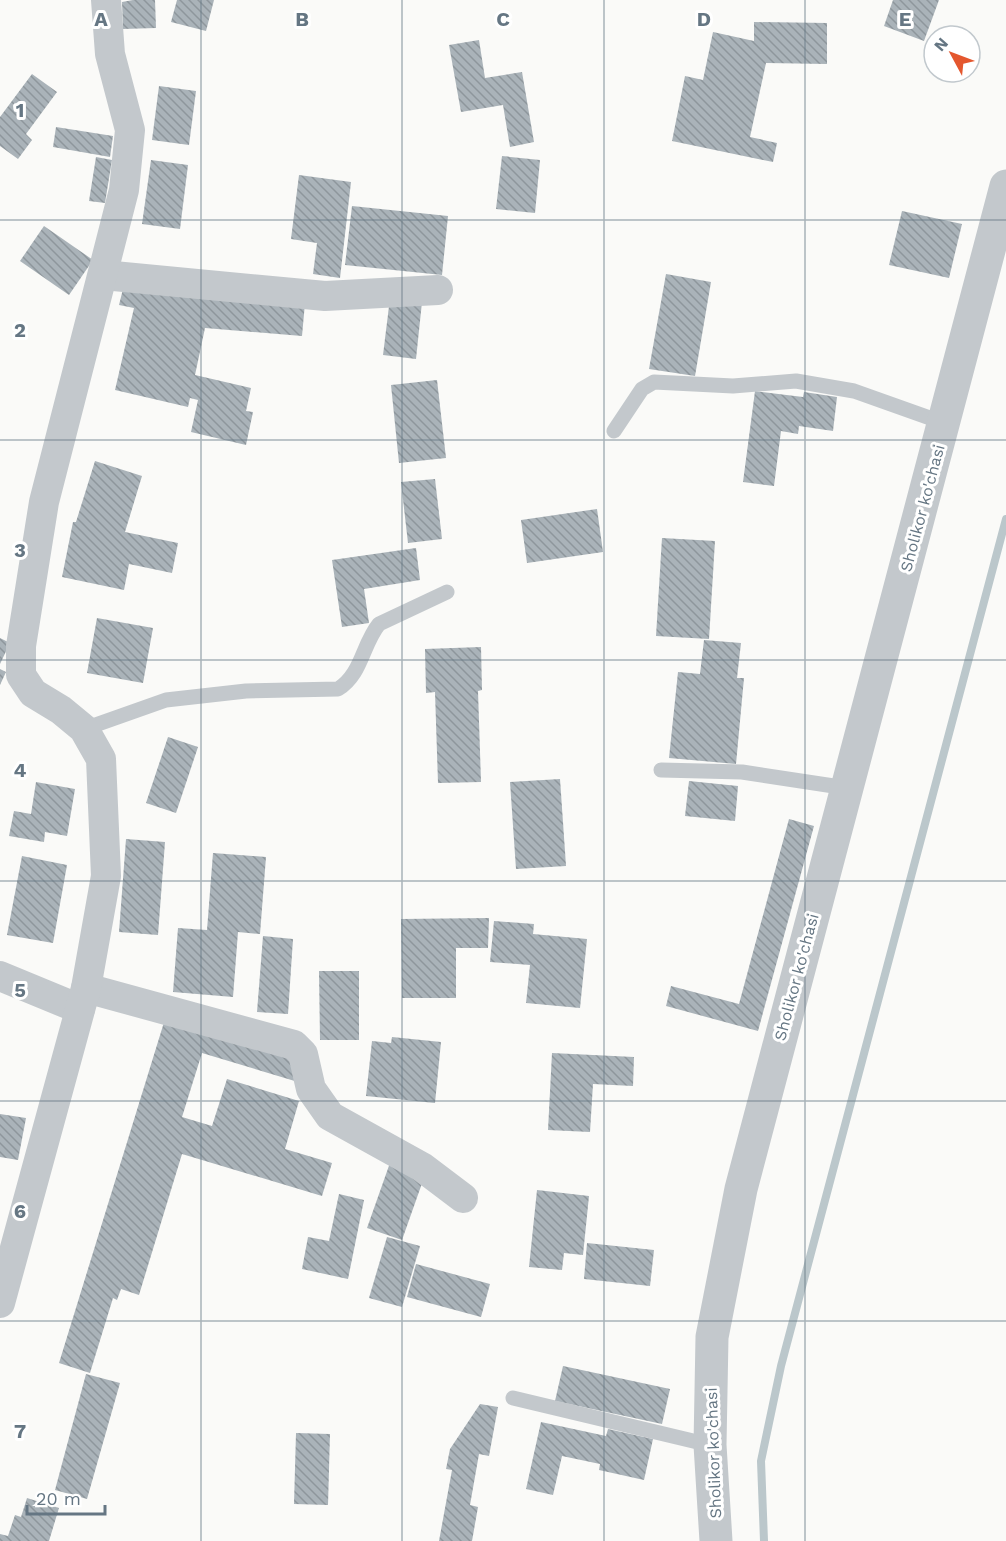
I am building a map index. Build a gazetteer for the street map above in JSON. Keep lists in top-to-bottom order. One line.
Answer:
{"streets":{"street":["Sholikor ko'chasi"]},"scale_bar":"20 m","north":"top left","grid":{"columns":["A","B","C","D","E"],"rows":["1","2","3","4","5","6","7"]}}
